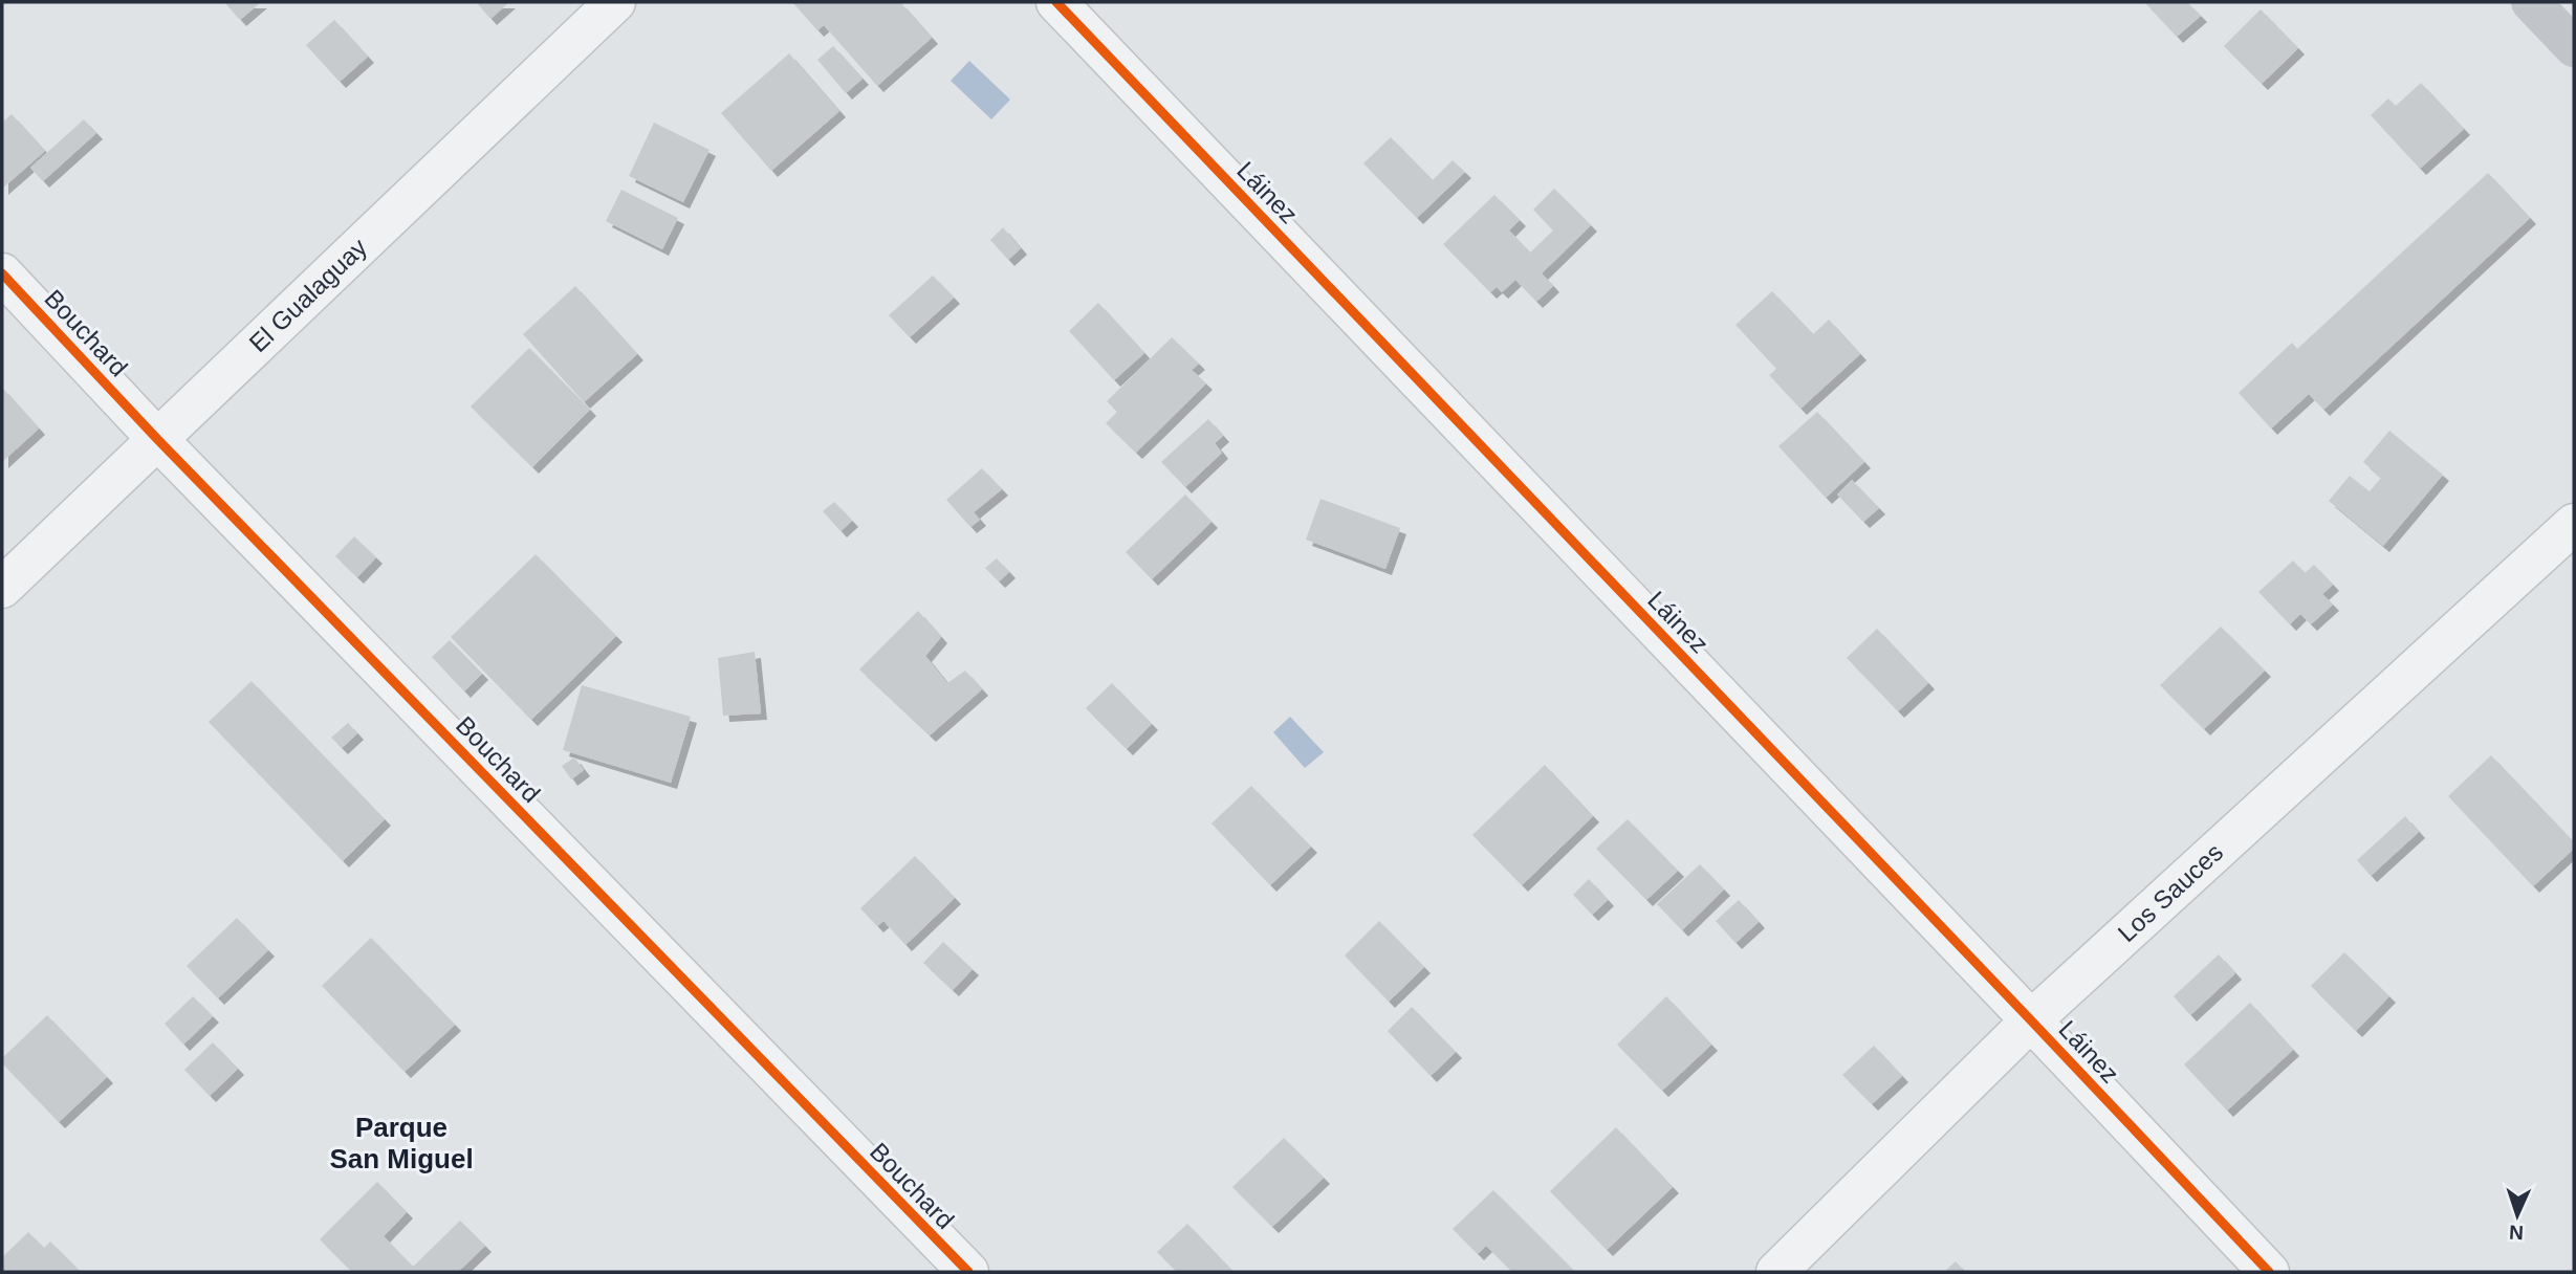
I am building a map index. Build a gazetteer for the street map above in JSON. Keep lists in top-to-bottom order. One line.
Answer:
{"streets":{"street":["Láinez","El Gualaguay","Bouchard","Los Sauces"]},"crossings":[["Láinez","Los Sauces"],["El Gualaguay","Bouchard"]],"districts":["Parque San Miguel"],"north":"bottom"}
